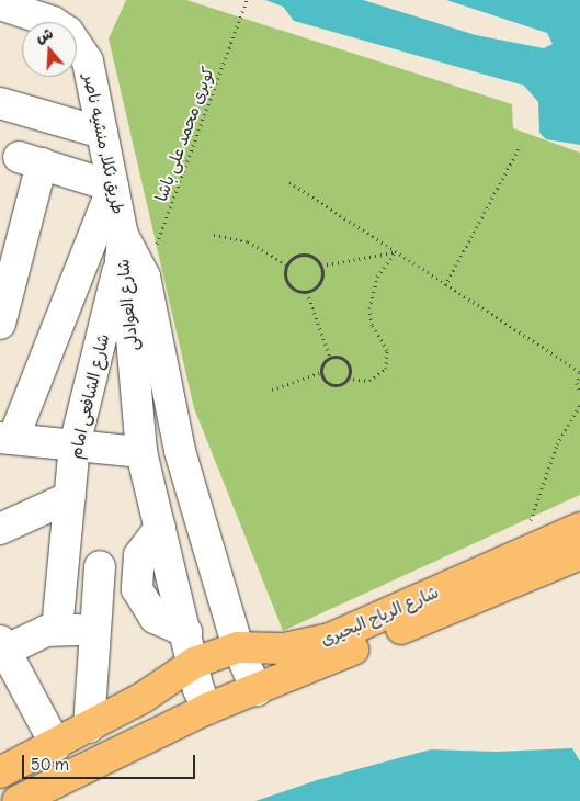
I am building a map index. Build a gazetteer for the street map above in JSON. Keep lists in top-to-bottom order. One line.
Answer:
{"streets":{"main road":["شارع الرياح البحيرى"],"street":["طريق نكلا, منشيه ناصر","شارع العوادلى","شارع الشافعى امام"],"path":["كوبرى محمد على باشا"]},"crossings":[["كوبرى محمد على باشا","طريق نكلا, منشيه ناصر"],["كوبرى محمد على باشا","شارع العوادلى"],["كوبرى محمد على باشا","شارع الشافعى امام"],["طريق نكلا, منشيه ناصر","شارع العوادلى"],["طريق نكلا, منشيه ناصر","شارع الشافعى امام"],["شارع العوادلى","شارع الشافعى امام"],["شارع العوادلى","شارع الرياح البحيرى"]],"scale_bar":"50 m","north":"top"}
